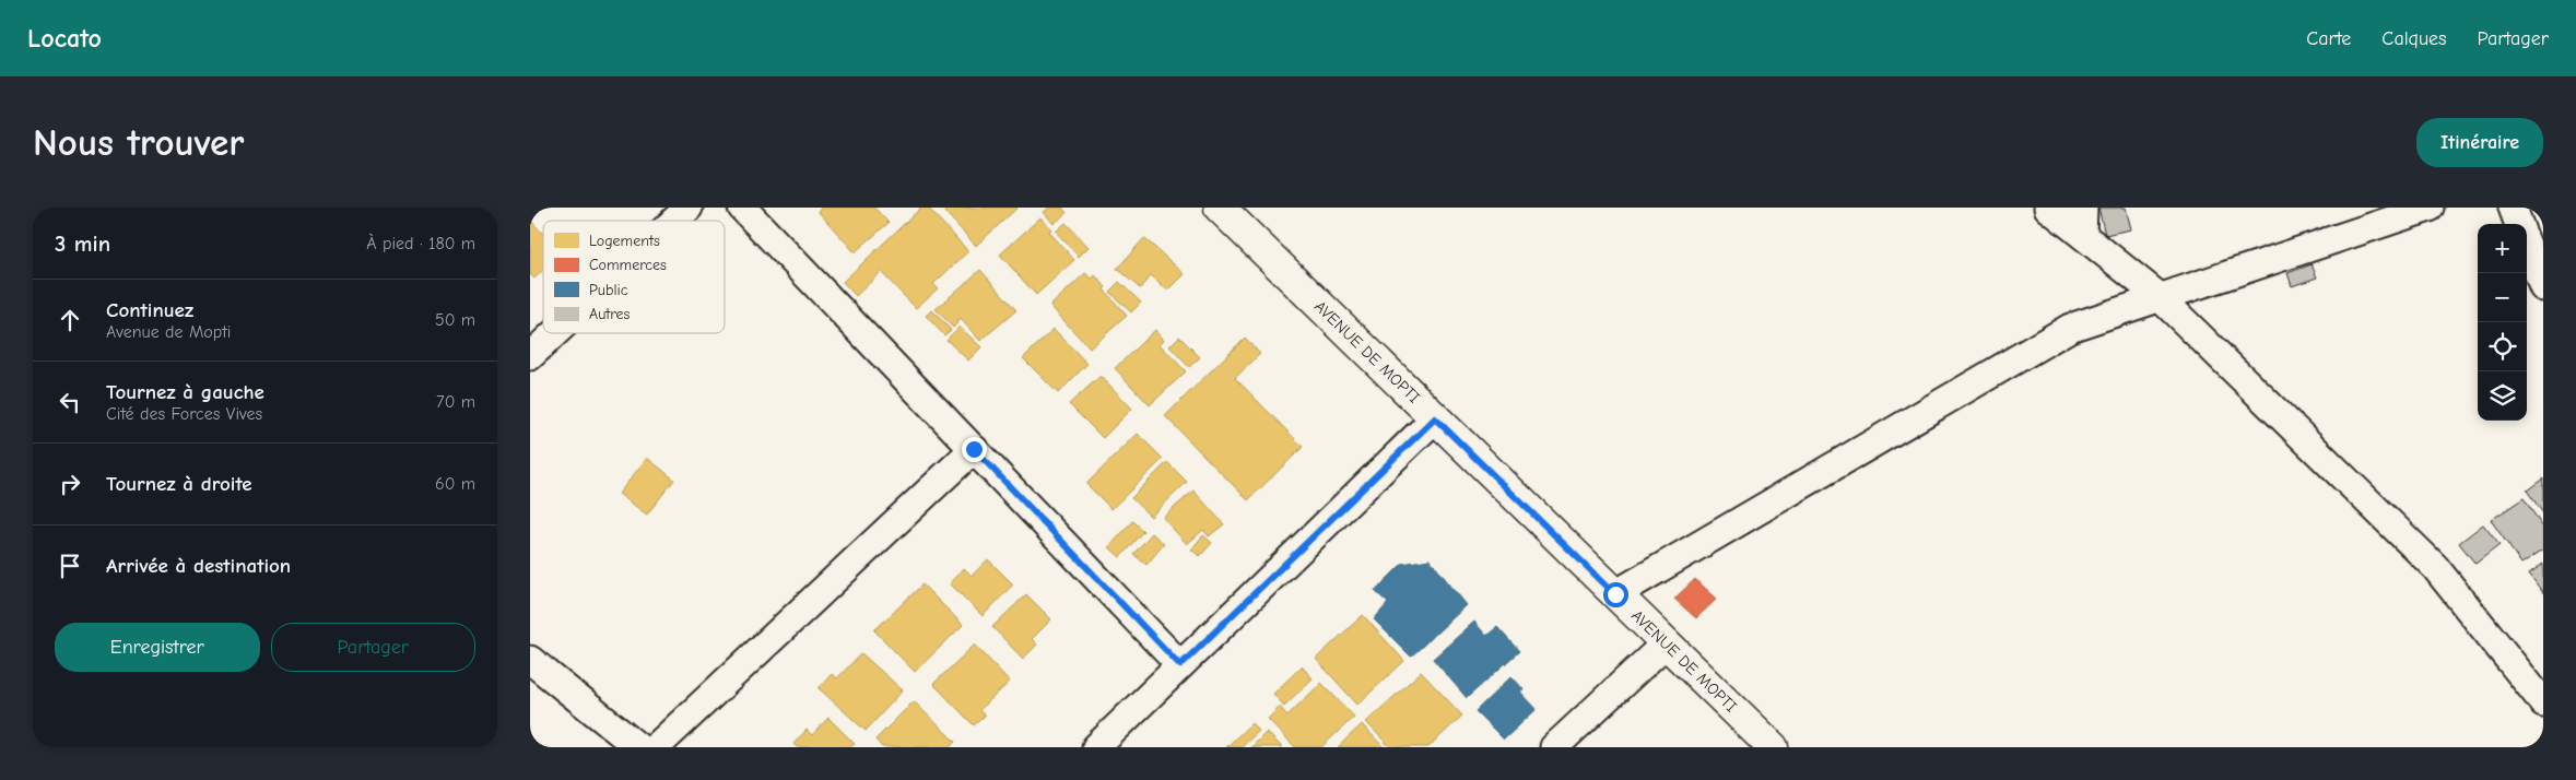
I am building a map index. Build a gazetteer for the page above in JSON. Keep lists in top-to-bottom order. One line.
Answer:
{"streets":{"street":["AVENUE DE MOPTI"]},"legend":["Logements","Commerces","Public","Autres"],"page":{"header":"Locato","nav":["Carte","Calques","Partager"],"buttons":["Itinéraire",["Enregistrer","Partager"]],"title":"Nous trouver","heading":["3 min","À pied · 180 m"],"map_buttons":["+","−"],"list":[["Continuez","Avenue de Mopti","50 m"],["Tournez à gauche","Cité des Forces Vives","70 m"],["Tournez à droite","60 m"],"Arrivée à destination"]}}
